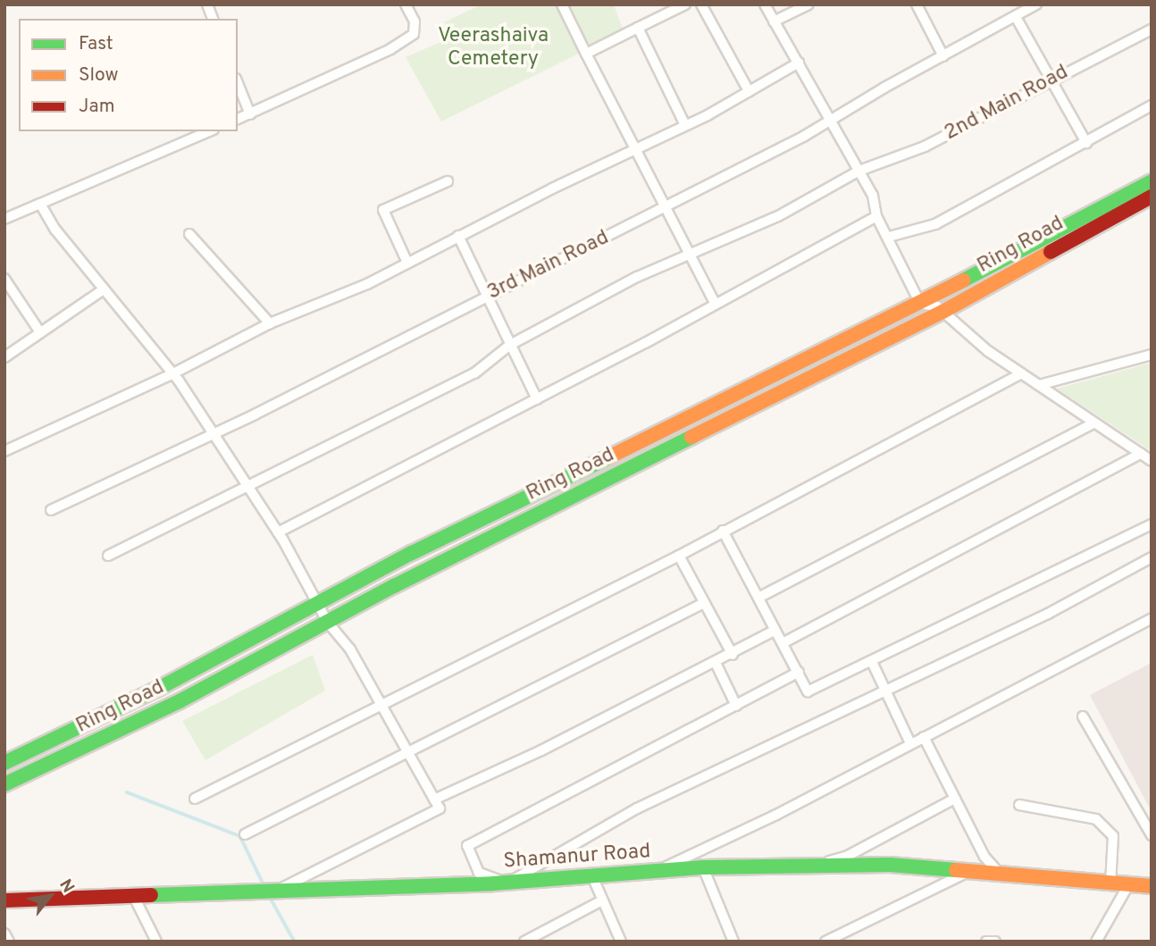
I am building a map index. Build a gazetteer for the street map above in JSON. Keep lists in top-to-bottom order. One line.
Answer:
{"streets":{"main road":["Ring Road","Shamanur Road"],"street":["2nd Main Road","3rd Main Road"]},"parks":["Veerashaiva Cemetery"],"legend":["Fast","Slow","Jam"],"north":"top right"}
